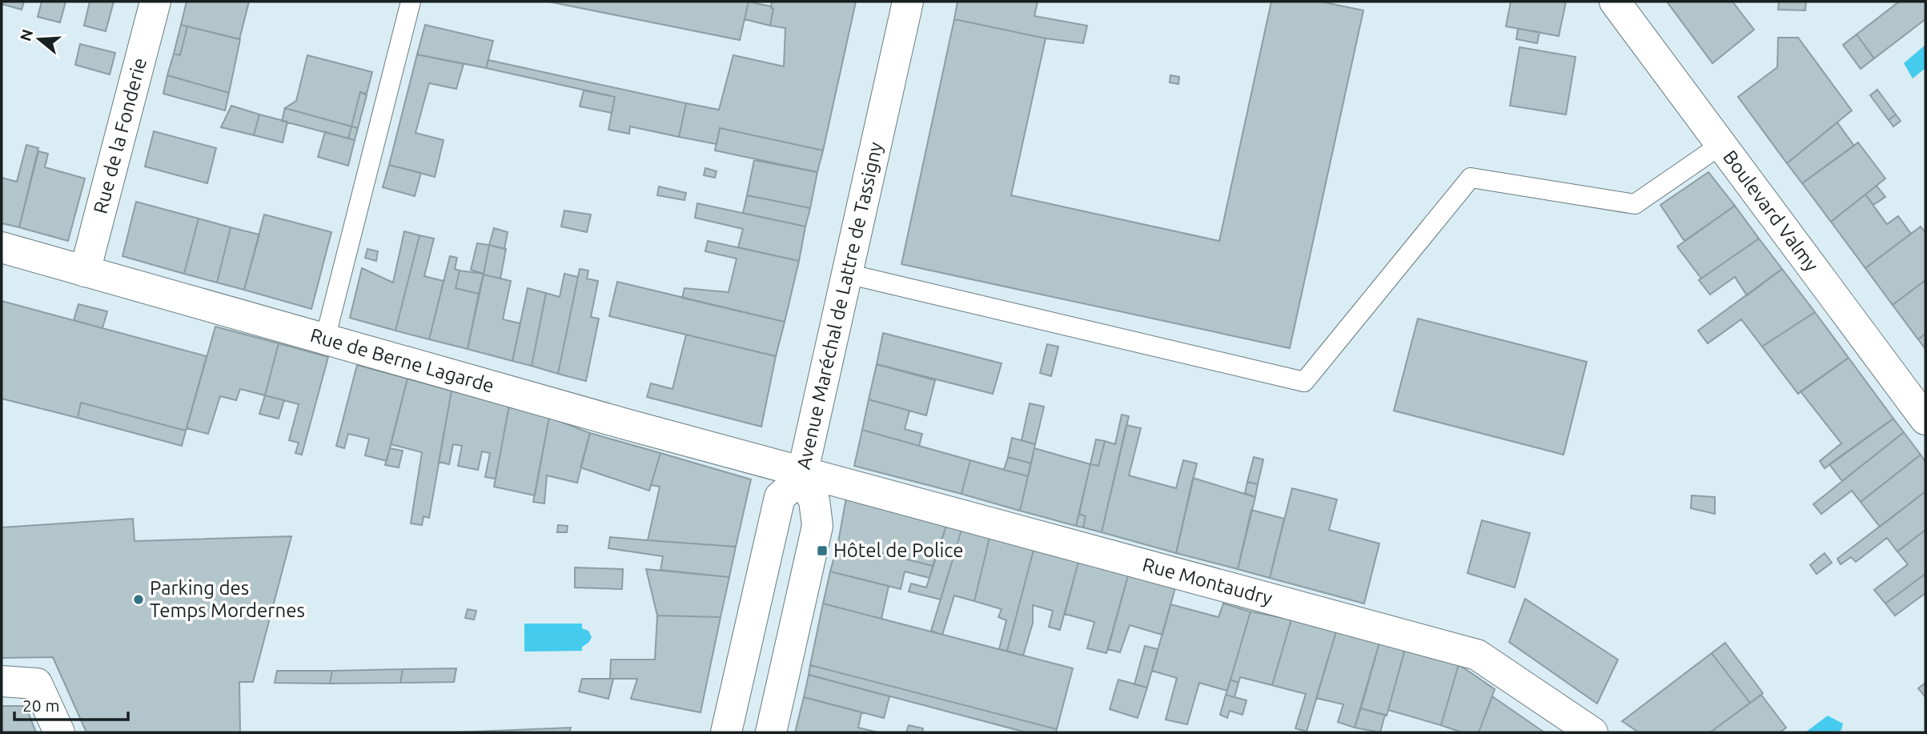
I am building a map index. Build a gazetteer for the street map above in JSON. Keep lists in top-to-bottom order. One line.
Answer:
{"streets":{"street":["Rue de la Fonderie","Boulevard Valmy","Avenue Maréchal de Lattre de Tassigny","Rue de Berne Lagarde","Rue Montaudry"]},"crossings":[["Rue de la Fonderie","Rue de Berne Lagarde"],["Avenue Maréchal de Lattre de Tassigny","Rue de Berne Lagarde"],["Avenue Maréchal de Lattre de Tassigny","Rue Montaudry"],["Rue de Berne Lagarde","Rue Montaudry"]],"places":{"transit":["Hôtel de Police"],"other":["Parking des Temps Mordernes"]},"scale_bar":"20 m","north":"left"}
